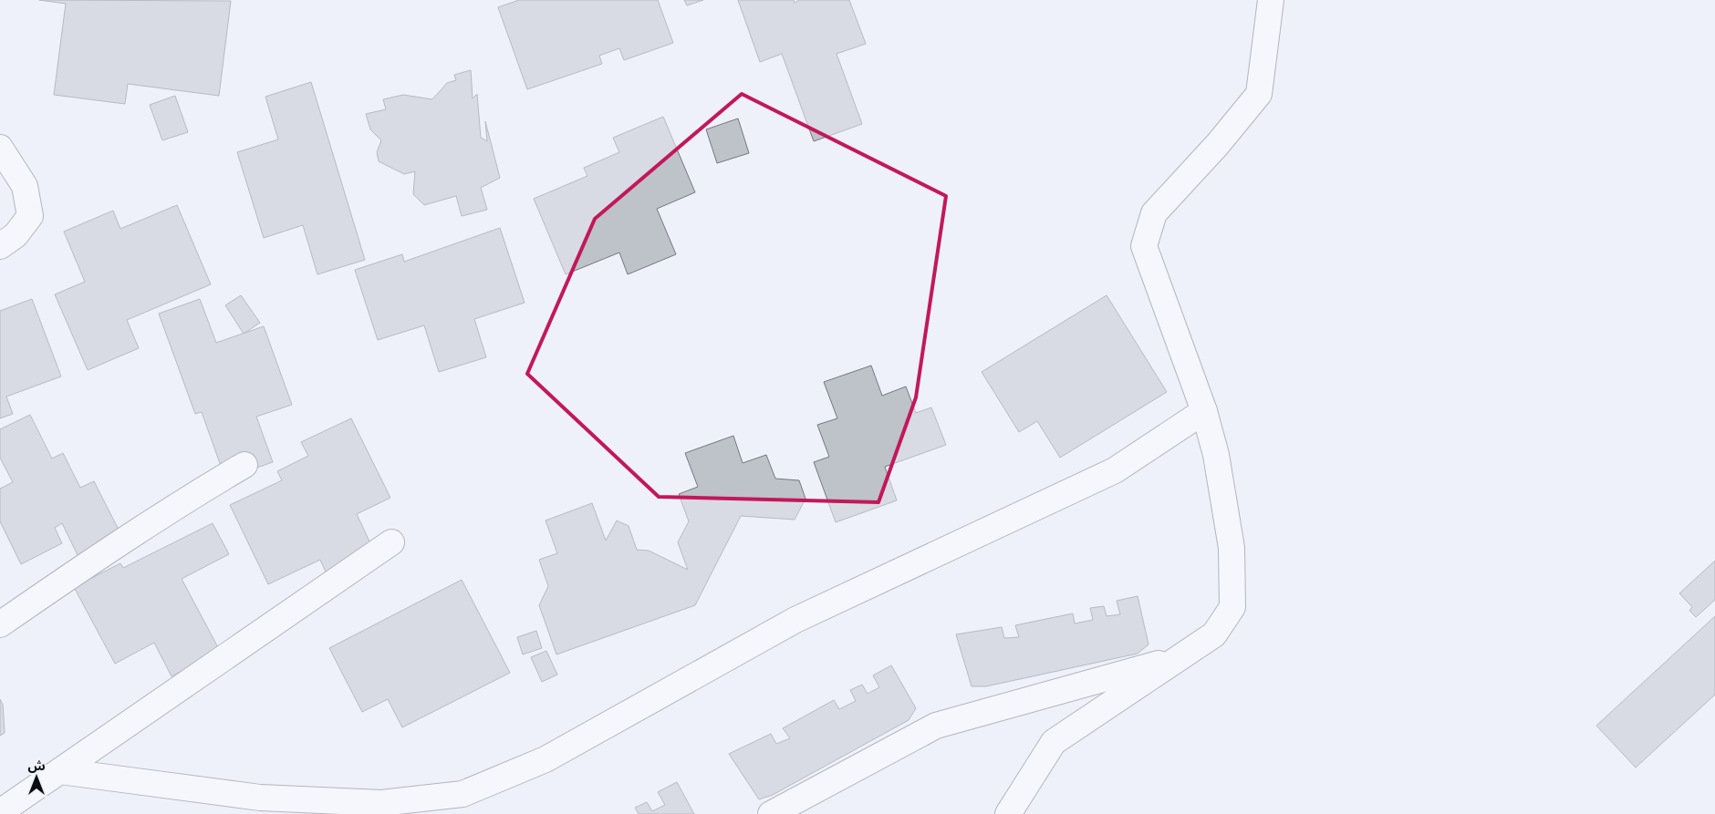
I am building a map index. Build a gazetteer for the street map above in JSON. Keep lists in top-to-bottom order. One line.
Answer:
{"north":"top"}
